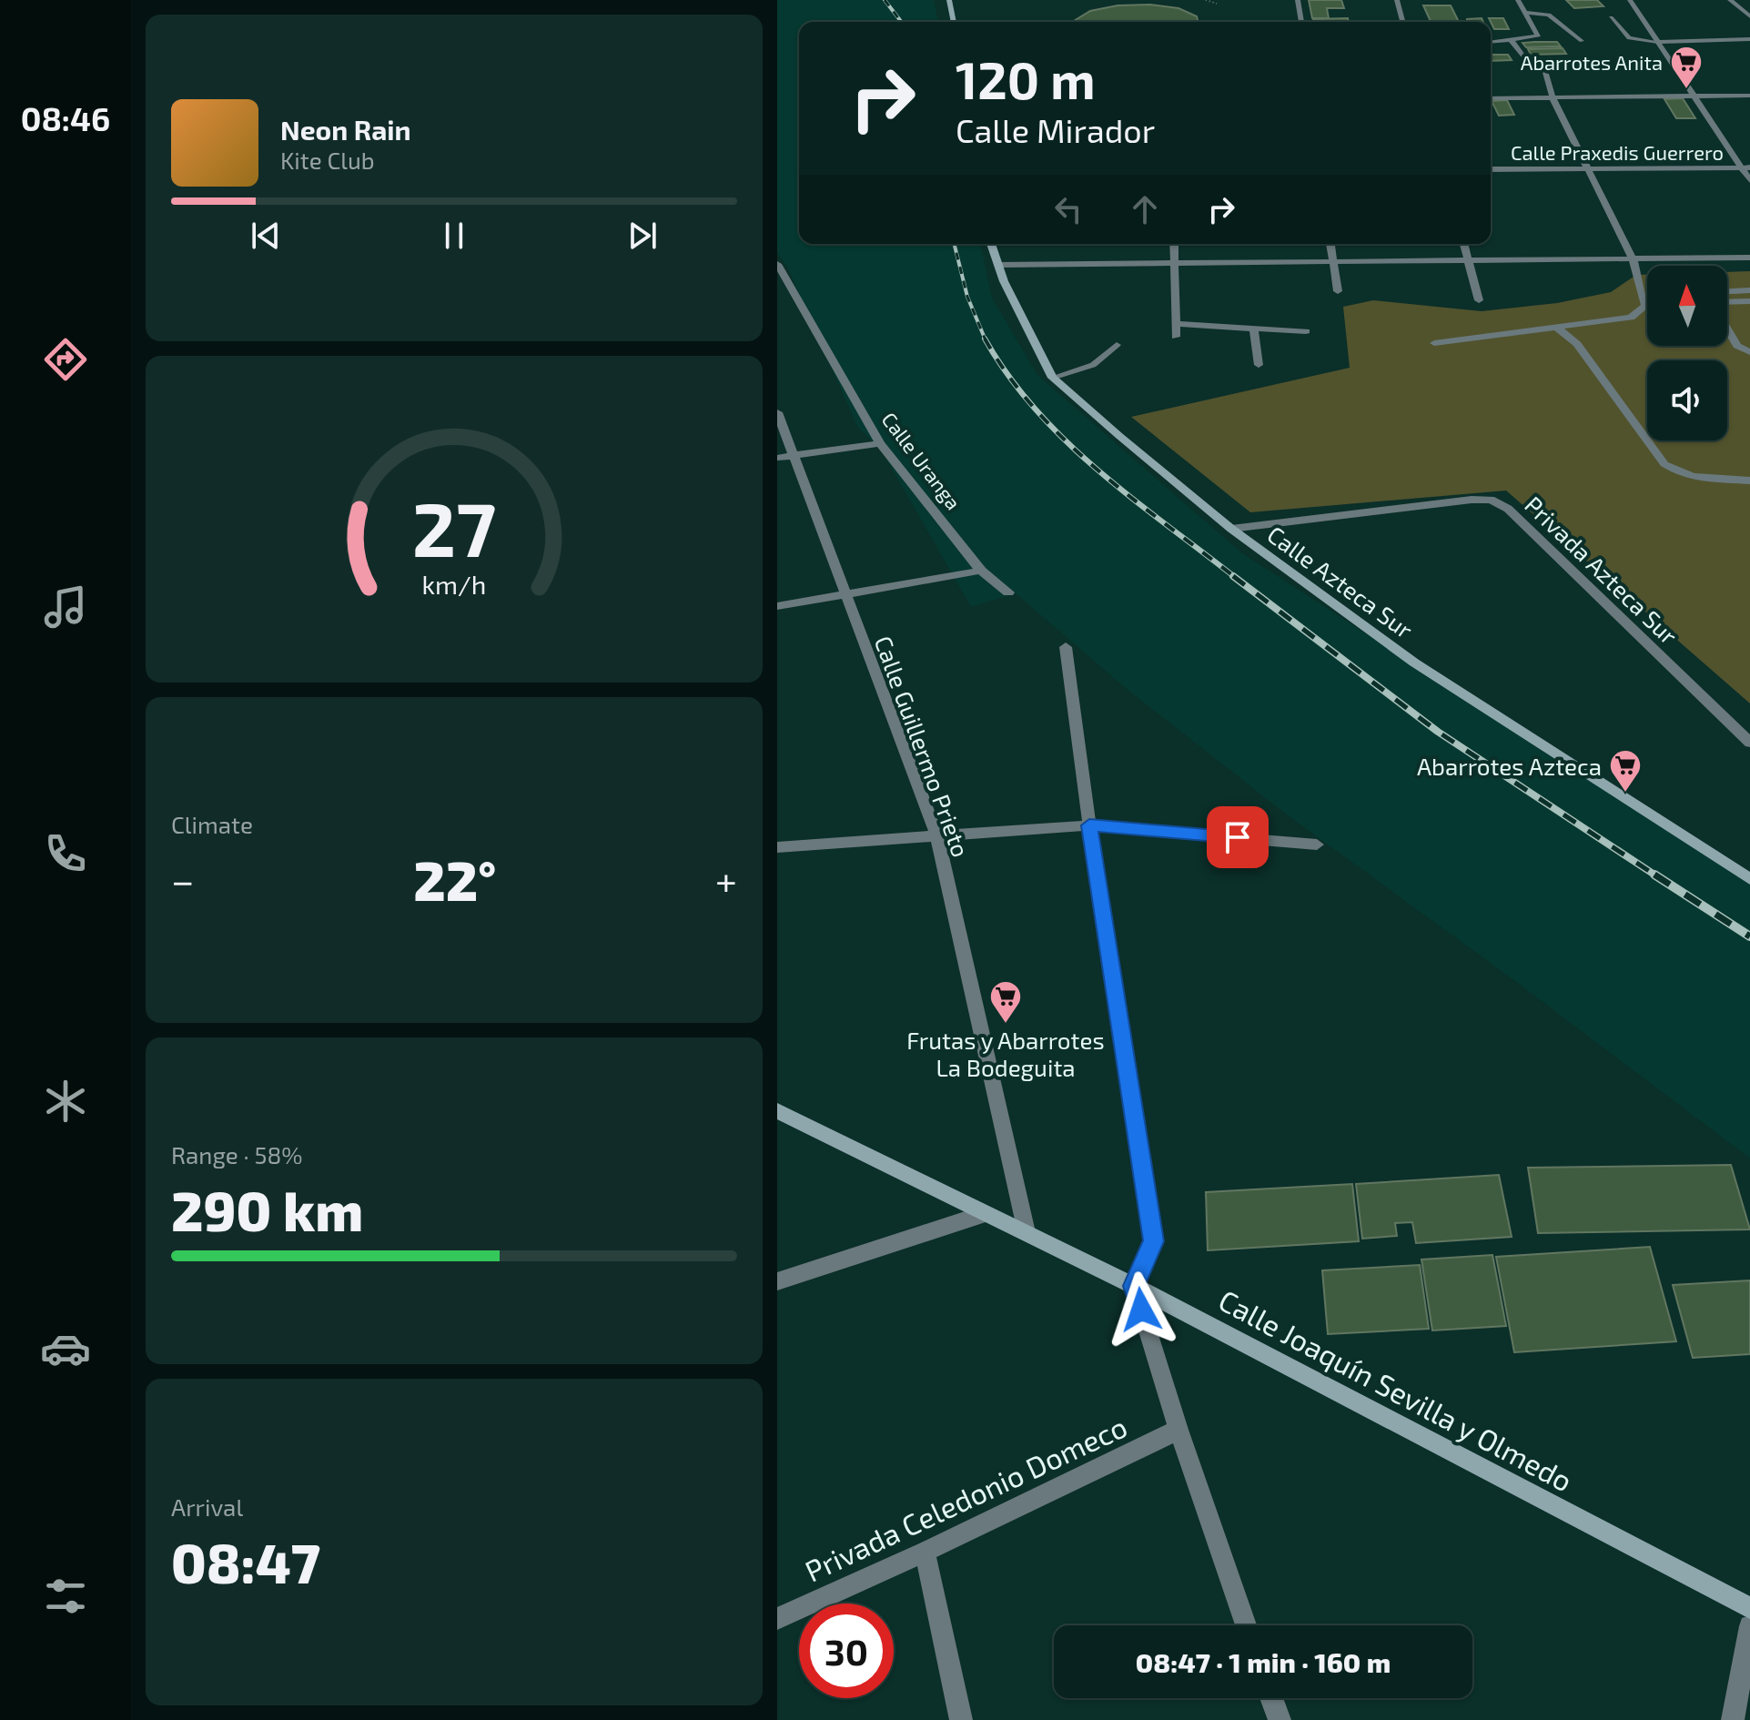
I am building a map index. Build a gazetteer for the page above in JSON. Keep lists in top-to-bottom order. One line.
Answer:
{"streets":{"street":["Calle Praxedis Guerrero","Calle Uranga","Privada Azteca Sur","Calle Azteca Sur","Calle Guillermo Prieto","Calle Joaquín Sevilla y Olmedo","Privada Celedonio Domeco"]},"crossings":[["Privada Azteca Sur","Calle Azteca Sur"],["Calle Guillermo Prieto","Calle Joaquín Sevilla y Olmedo"]],"places":{"supermarket":["Abarrotes Anita","Abarrotes Azteca","Frutas y Abarrotes La Bodeguita"]},"north":"top","page":{"tabs":"08:46","turn":["120 m","Calle Mirador"],"song":["Neon Rain","Kite Club"],"tile":["Climate",["Range · 58%","290 km"],["Arrival","08:47"]],"heat":["−","22°","+"],"limit":"30","trip":"08:47 · 1 min · 160 m","gauge":["27","km/h"]}}
